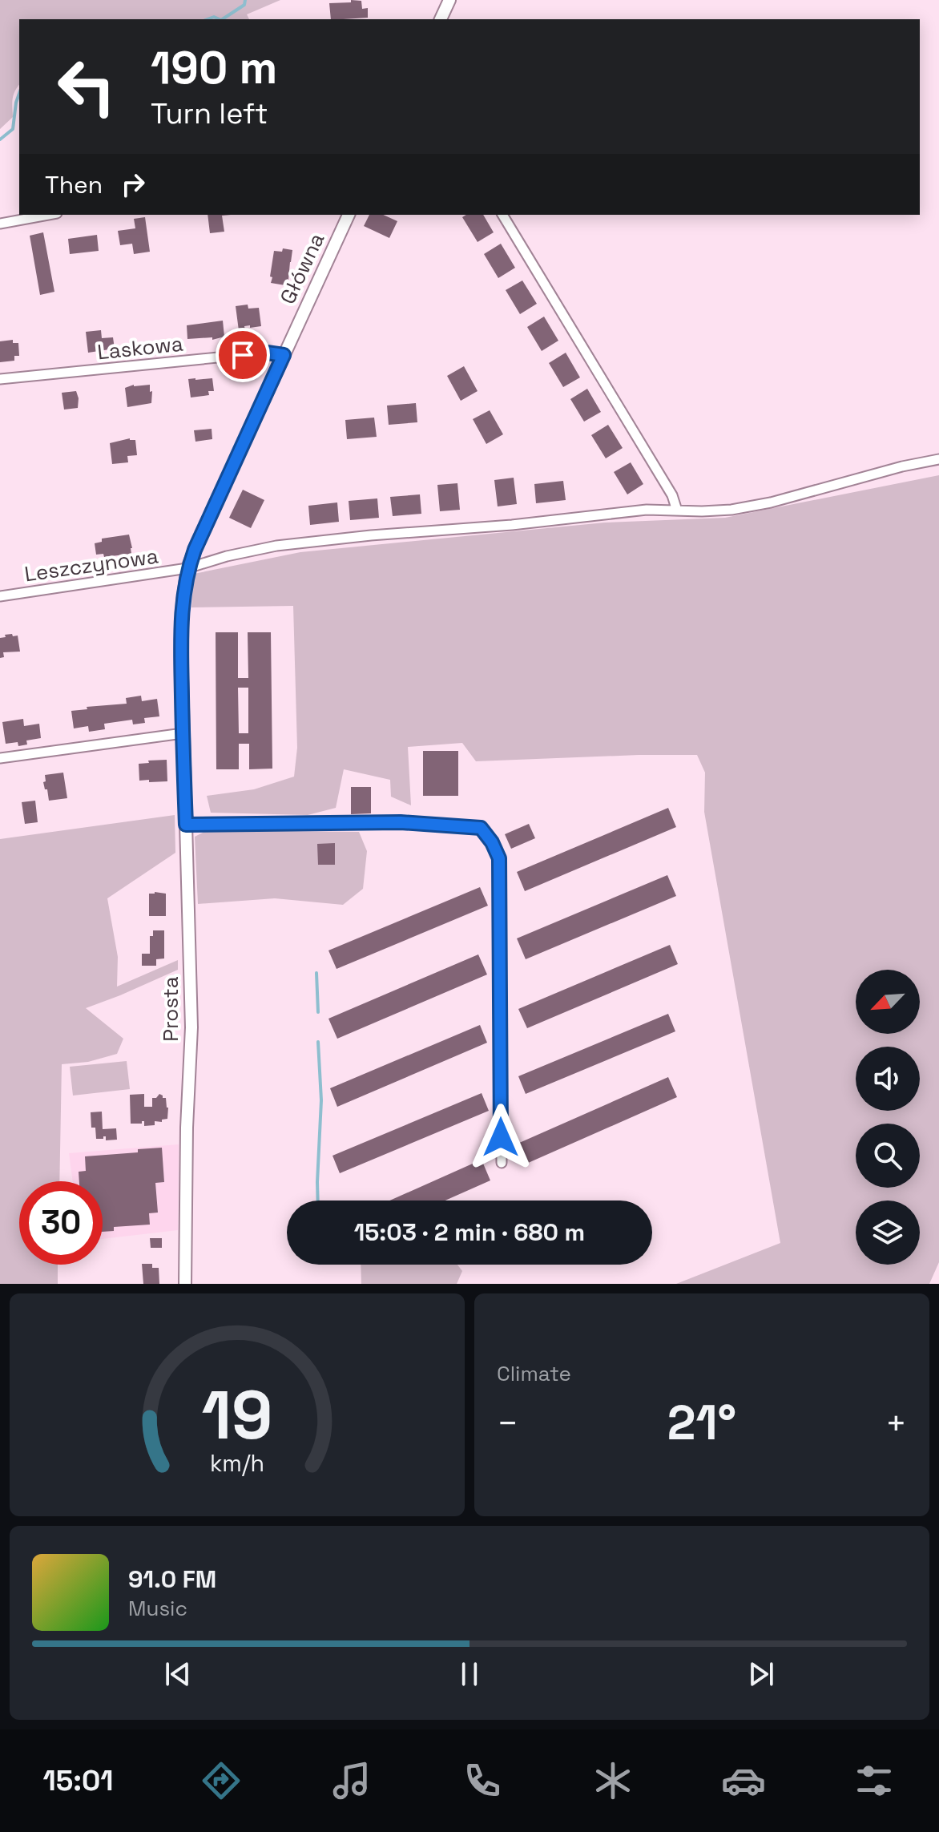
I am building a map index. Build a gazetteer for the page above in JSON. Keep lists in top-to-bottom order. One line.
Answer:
{"streets":{"street":["Główna","Laskowa","Leszczynowa","Prosta"]},"crossings":[["Główna","Laskowa"],["Główna","Prosta"],["Leszczynowa","Prosta"]],"north":"bottom left","page":{"turn":["190 m","Turn left"],"then":"Then","limit":"30","trip":"15:03 · 2 min · 680 m","tile":"Climate","heat":["−","21°","+"],"song":["91.0 FM","Music"],"tabs":"15:01","gauge":["19","km/h"]}}
